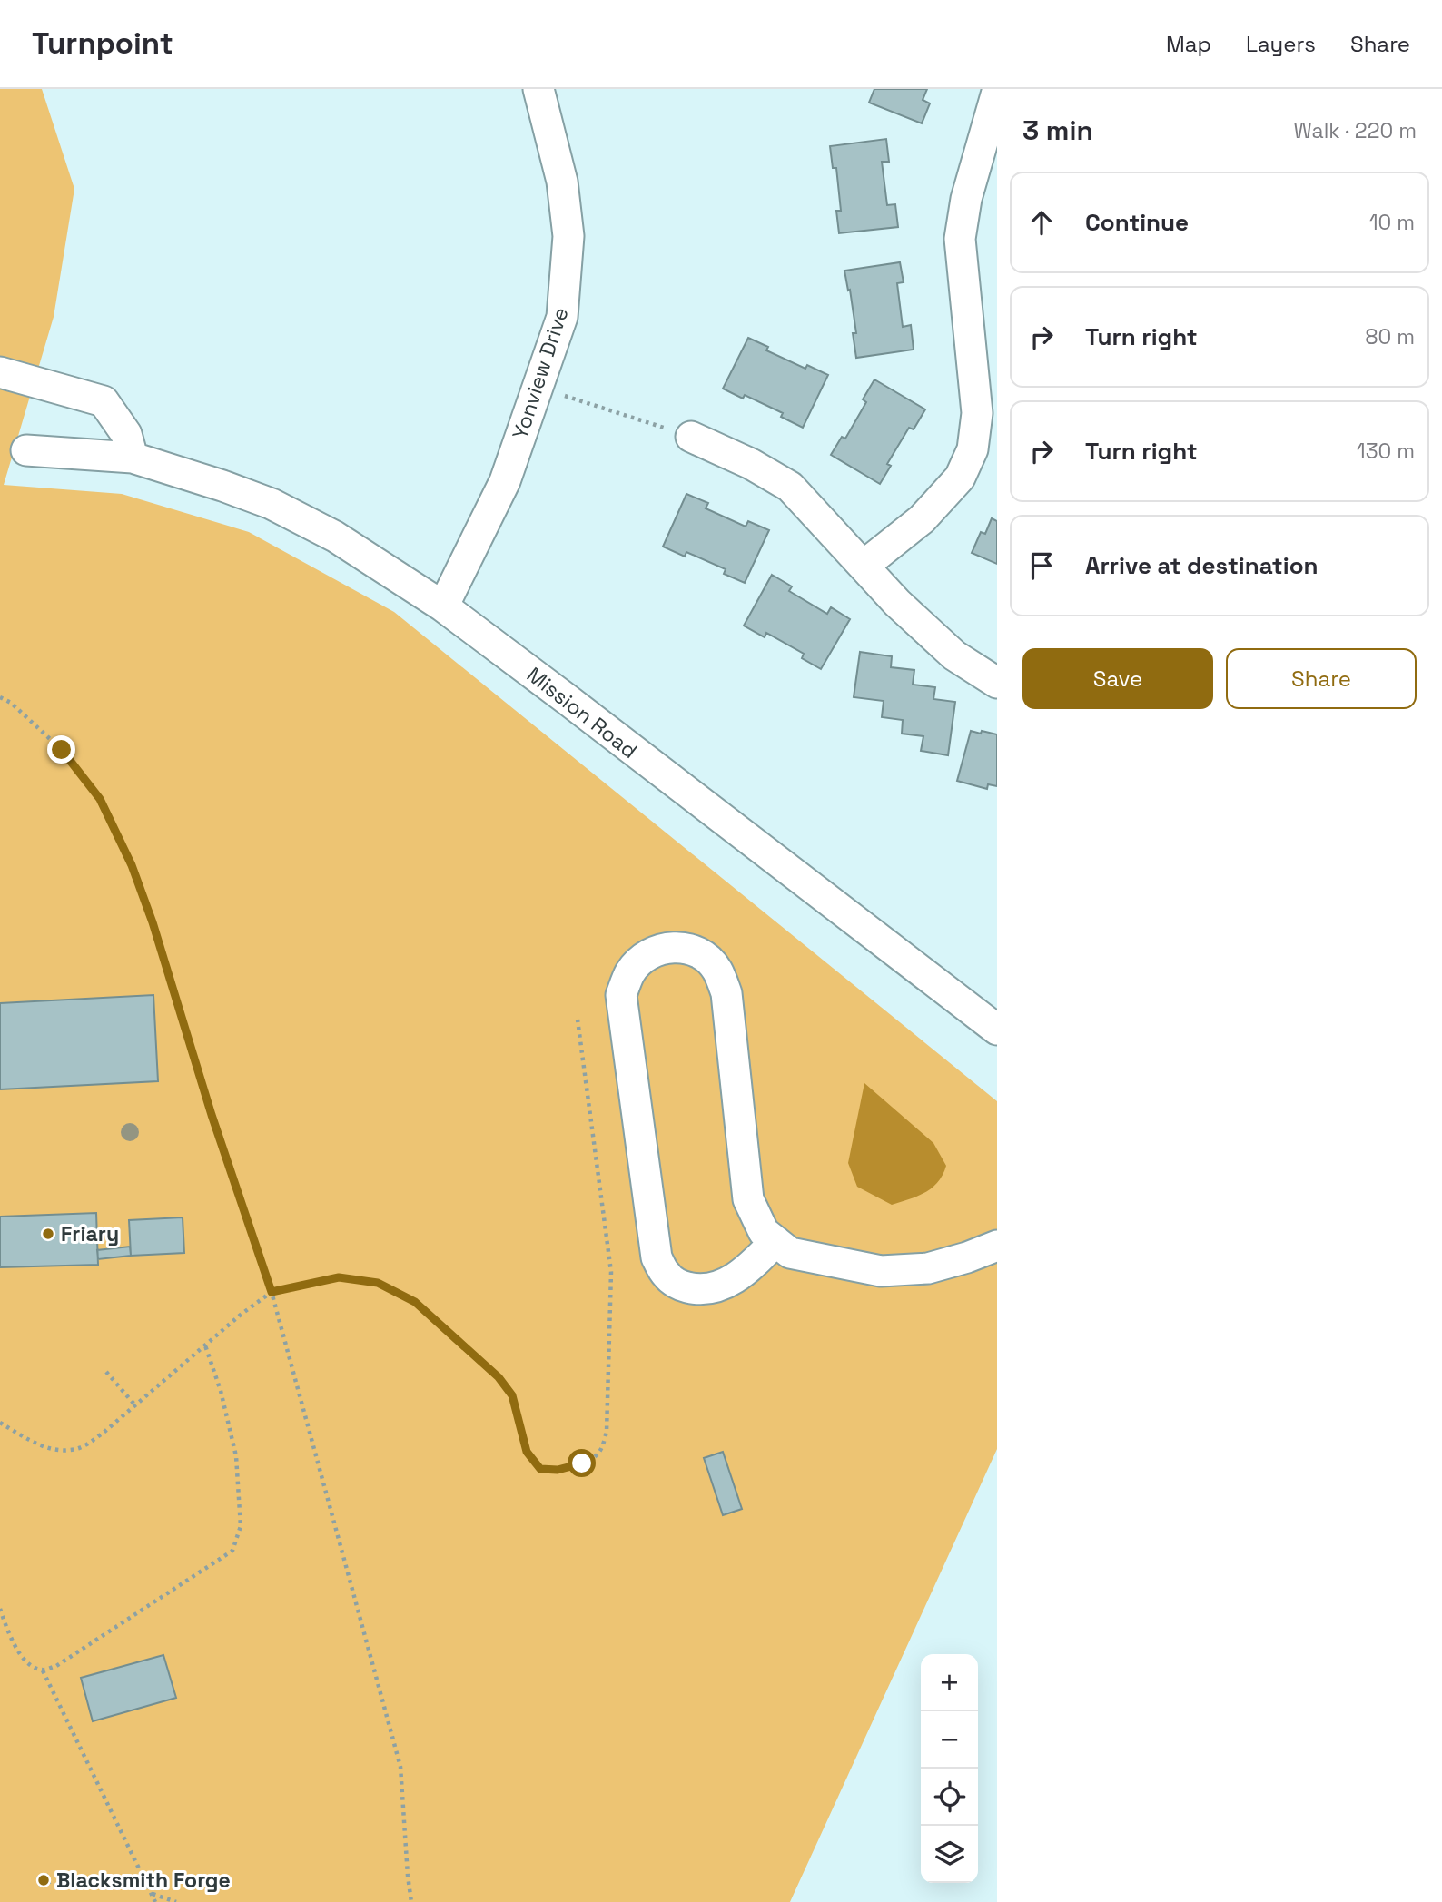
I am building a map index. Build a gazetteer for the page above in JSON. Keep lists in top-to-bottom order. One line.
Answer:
{"streets":{"street":["Yonview Drive","Mission Road"]},"crossings":[["Yonview Drive","Mission Road"]],"places":["Friary","Blacksmith Forge"],"page":{"header":"Turnpoint","nav":["Map","Layers","Share"],"heading":["3 min","Walk · 220 m"],"list":[["Continue","10 m"],["Turn right","80 m"],["Turn right","130 m"],"Arrive at destination"],"buttons":["Save","Share"],"map_buttons":["+","−"]}}
